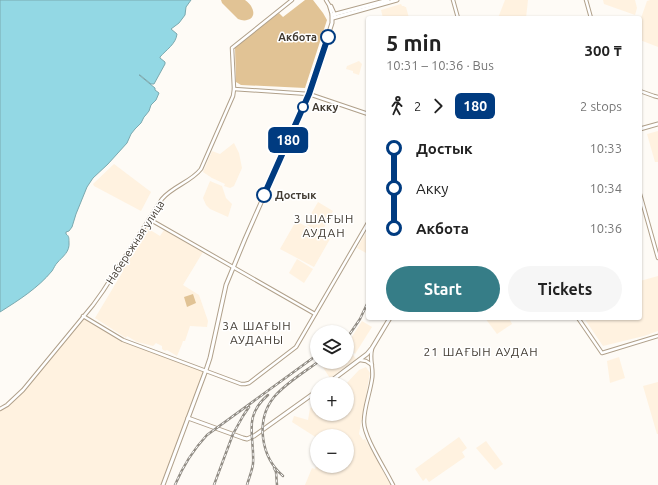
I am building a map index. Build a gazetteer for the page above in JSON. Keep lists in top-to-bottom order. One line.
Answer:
{"streets":{"street":["Набережная улица"]},"districts":["3 ШАҒЫН АУДАН","3А ШАҒЫН АУДАНЫ","21 ШАҒЫН АУДАН"],"places":["Акбота","Акку","Достык"],"lines":["bus line 180"],"page":{"on_map":"180","heading":["5 min","10:31 – 10:36 · Bus","300 ₸"],"legs":["2","180","2 stops"],"list":[{"name":"Достык","value":"10:33"},{"name":"Акку","value":"10:34"},{"name":"Акбота","value":"10:36"}],"buttons":["Start","Tickets"],"map_buttons":["+","−"]}}
